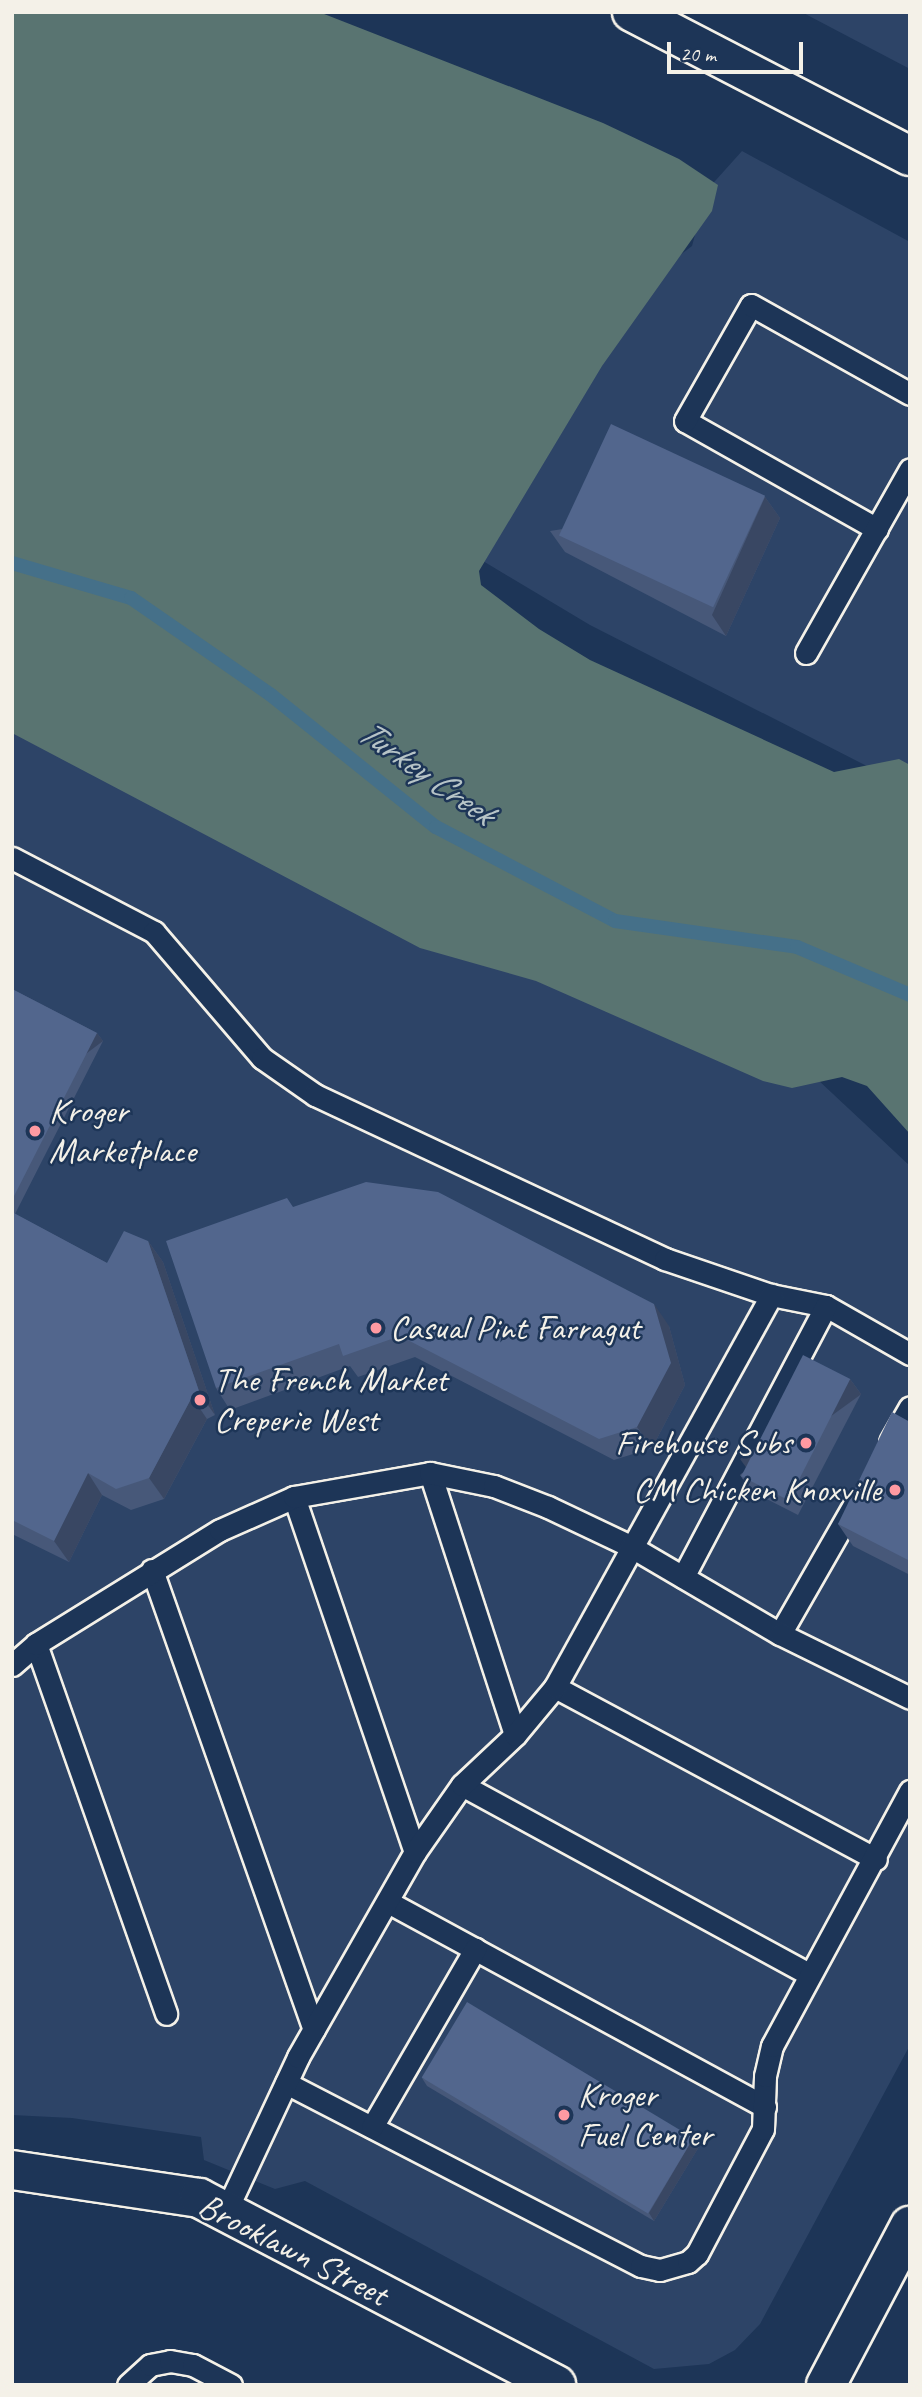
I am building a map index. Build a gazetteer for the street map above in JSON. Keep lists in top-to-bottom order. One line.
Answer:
{"streets":{"street":["Brooklawn Street"]},"water":["Turkey Creek"],"places":["Kroger Marketplace","Casual Pint Farragut","The French Market Creperie West","Firehouse Subs","CM Chicken Knoxville","Kroger Fuel Center"],"scale_bar":"20 m"}
